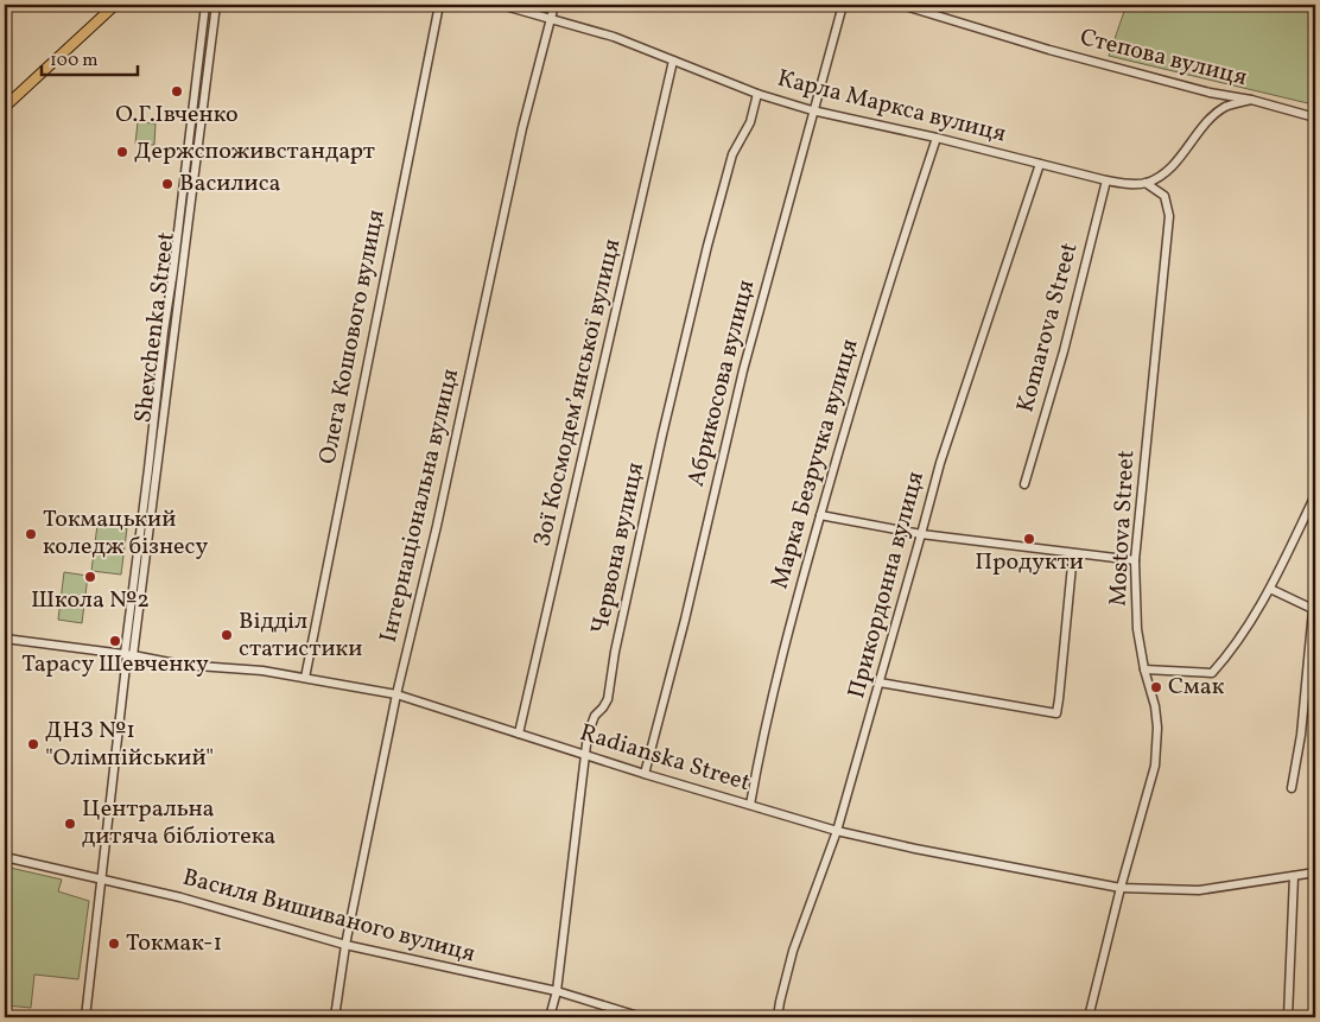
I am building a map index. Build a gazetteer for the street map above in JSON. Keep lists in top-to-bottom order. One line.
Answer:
{"streets":{"street":["Степова вулиця","Карла Маркса вулиця","Shevchenka Street","Komarova Street","Олега Кошового вулиця","Абрикосова вулиця","Зої Космодем’янської вулиця","Марка Безручка вулиця","Інтернаціональна вулиця","Mostova Street","Червона вулиця","Прикордонна вулиця","Radianska Street","Василя Вишиваного вулиця"]},"crossings":[["Карла Маркса вулиця","Komarova Street"],["Карла Маркса вулиця","Абрикосова вулиця"],["Карла Маркса вулиця","Зої Космодем’янської вулиця"],["Карла Маркса вулиця","Марка Безручка вулиця"],["Карла Маркса вулиця","Інтернаціональна вулиця"],["Карла Маркса вулиця","Mostova Street"],["Карла Маркса вулиця","Червона вулиця"],["Карла Маркса вулиця","Прикордонна вулиця"],["Shevchenka Street","Radianska Street"],["Shevchenka Street","Василя Вишиваного вулиця"],["Олега Кошового вулиця","Radianska Street"],["Абрикосова вулиця","Radianska Street"],["Зої Космодем’янської вулиця","Radianska Street"],["Марка Безручка вулиця","Radianska Street"],["Інтернаціональна вулиця","Radianska Street"],["Інтернаціональна вулиця","Василя Вишиваного вулиця"],["Mostova Street","Radianska Street"],["Червона вулиця","Radianska Street"],["Червона вулиця","Василя Вишиваного вулиця"],["Прикордонна вулиця","Radianska Street"]],"places":["О.Г.Івченко","Держспоживстандарт","Василиса","Токмацький коледж бізнесу","Продукти","Школа №2","Відділ статистики","Тарасу Шевченку","Смак","ДНЗ №1 \"Олімпійський\"","Центральна дитяча бібліотека","Токмак-1"],"scale_bar":"100 m"}
